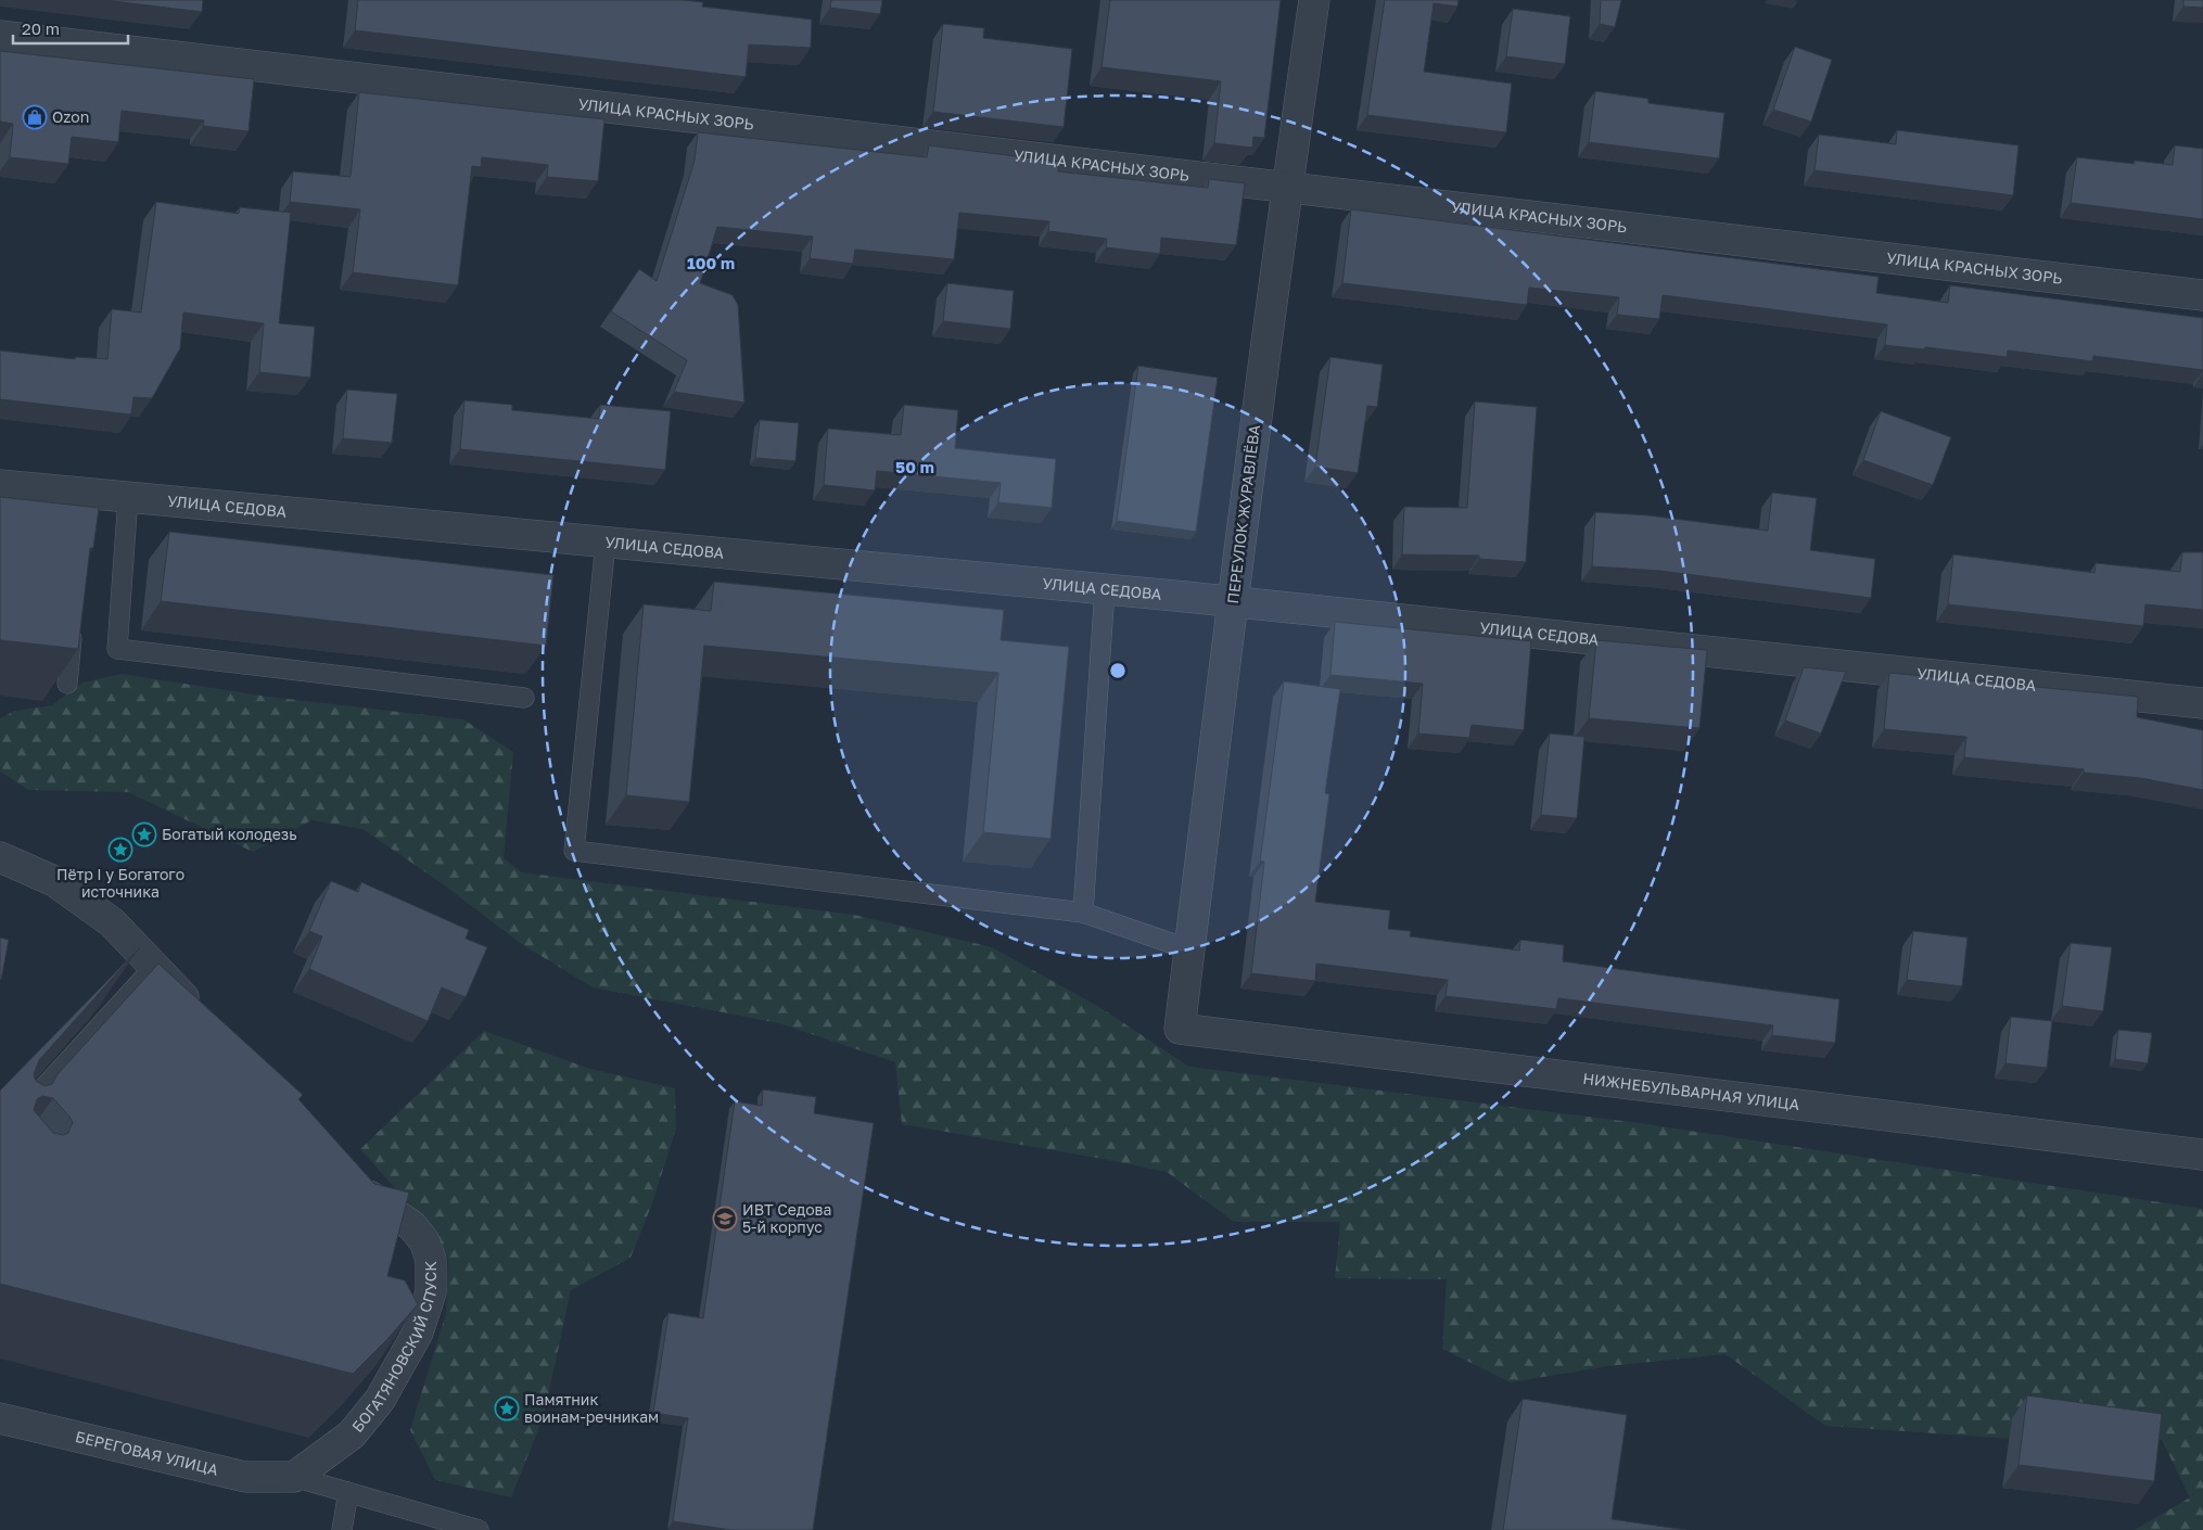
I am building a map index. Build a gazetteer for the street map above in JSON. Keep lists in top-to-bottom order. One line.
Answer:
{"streets":{"street":["УЛИЦА КРАСНЫХ ЗОРЬ","УЛИЦА СЕДОВА","ПЕРЕУЛОК ЖУРАВЛЁВА","НИЖНЕБУЛЬВАРНАЯ УЛИЦА","БОГАТЯНОВСКИЙ СПУСК","БЕРЕГОВАЯ УЛИЦА"]},"crossings":[["УЛИЦА КРАСНЫХ ЗОРЬ","ПЕРЕУЛОК ЖУРАВЛЁВА"],["УЛИЦА СЕДОВА","ПЕРЕУЛОК ЖУРАВЛЁВА"],["ПЕРЕУЛОК ЖУРАВЛЁВА","НИЖНЕБУЛЬВАРНАЯ УЛИЦА"],["БОГАТЯНОВСКИЙ СПУСК","БЕРЕГОВАЯ УЛИЦА"]],"places":{"shop":["Ozon"],"place":["Богатый колодезь","Пётр I у Богатого источника","Памятник воинам-речникам"],"school or university":["ИВТ Седова 5-й корпус"]},"scale_bar":"20 m","rings":["100 m","50 m"]}
